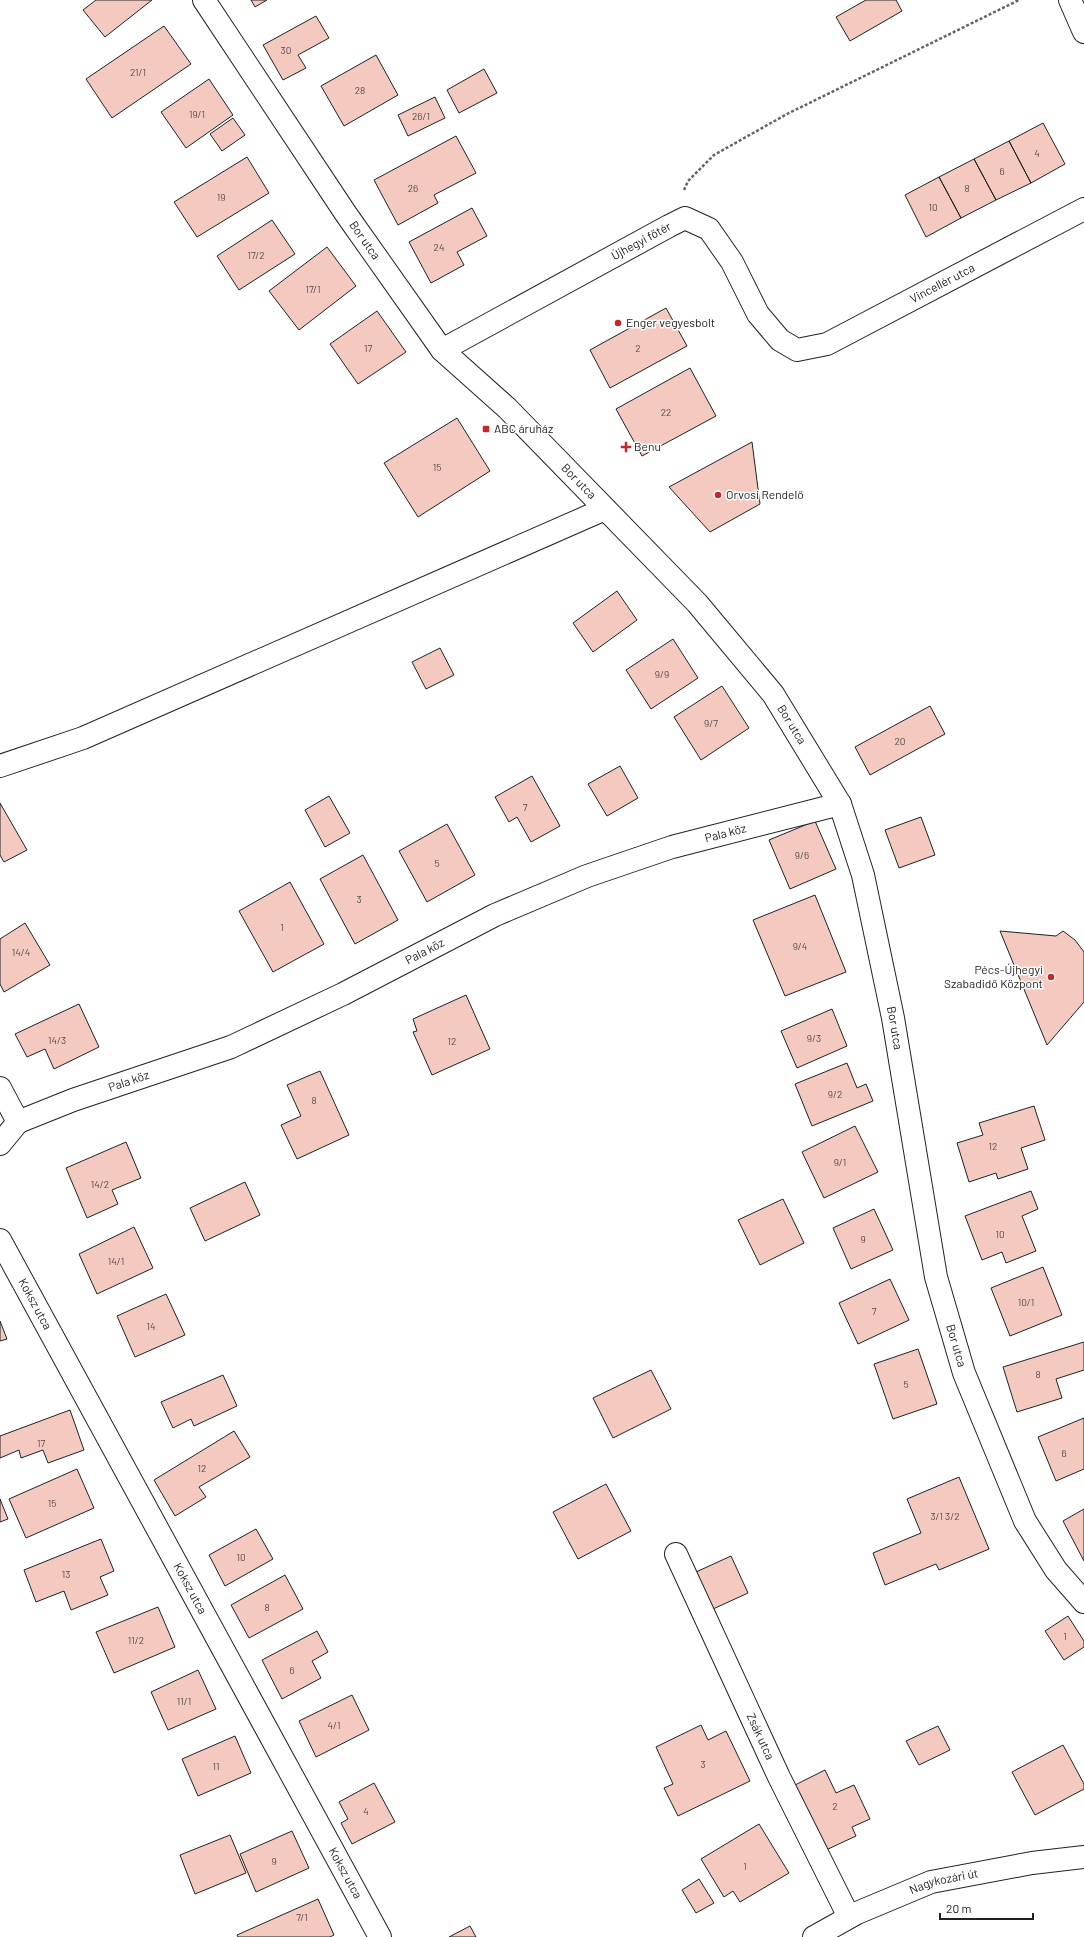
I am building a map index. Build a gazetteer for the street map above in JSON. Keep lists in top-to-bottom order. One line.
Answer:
{"streets":{"street":["Bor utca","Újhegyi főtér","Vincellér utca","Pala köz","Koksz utca","Zsák utca","Nagykozári út"]},"crossings":[["Bor utca","Újhegyi főtér"],["Bor utca","Pala köz"],["Újhegyi főtér","Vincellér utca"],["Zsák utca","Nagykozári út"]],"places":{"other":["Enger vegyesbolt","Orvosi Rendelő","Pécs-Újhegyi Szabadidő Központ"],"transit":["ABC áruház"],"health":["Benu"]},"house_numbers":["30","21/1","28","19/1","26/1","4","6","26","8","19","10","24","17/2","17/1","17","2","22","15","9/9","9/7","20","7","9/6","5","3","1","9/4","14/4","9/3","14/3","12","9/2","8","12","9/1","14/2","10","9","14/1","10/1","7","14","8","5","17","6","12","15","3/1 3/2","10","13","8","1","11/2","6","11/1","4/1","3","11","2","4","9","1","7/1"],"scale_bar":"20 m"}
